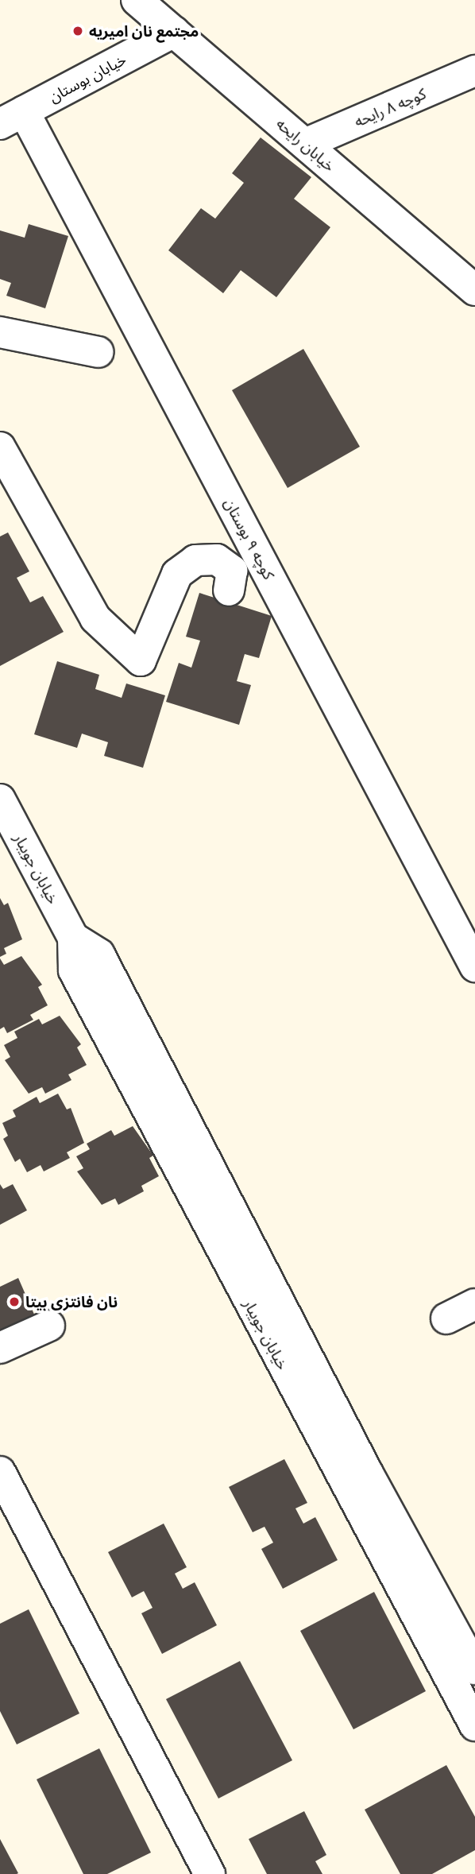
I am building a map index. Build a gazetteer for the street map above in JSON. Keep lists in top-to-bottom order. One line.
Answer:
{"streets":{"street":["خیابان بوستان","کوچه ۸ رایحه","خیابان رایحه","کوچه ۹ بوستان","خیابان جویبار"]},"crossings":[["خیابان بوستان","خیابان رایحه"],["خیابان بوستان","کوچه ۹ بوستان"],["کوچه ۸ رایحه","خیابان رایحه"]],"places":["مجتمع نان امیریه","نان فانتزی بیتا"]}
